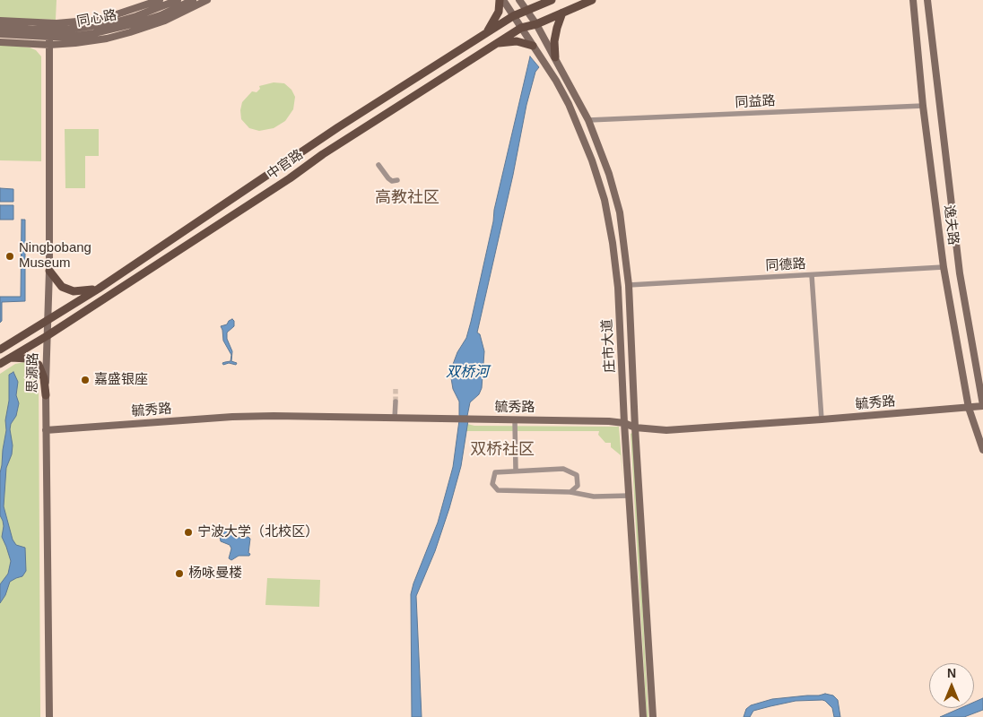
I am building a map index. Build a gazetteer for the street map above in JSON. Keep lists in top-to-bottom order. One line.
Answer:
{"streets":{"main road":["中官路"],"street":["同心路","同益路","逸夫路","同德路","庄市大道","思源路","毓秀路"]},"crossings":[["同心路","思源路"],["同益路","逸夫路"],["同益路","庄市大道"],["中官路","庄市大道"],["中官路","思源路"],["逸夫路","同德路"],["逸夫路","毓秀路"],["同德路","庄市大道"],["庄市大道","毓秀路"],["思源路","毓秀路"]],"districts":["高教社区","双桥社区"],"water":["双桥河"],"places":["Ningbobang Museum","嘉盛银座","宁波大学（北校区）","杨咏曼楼"],"north":"top"}
